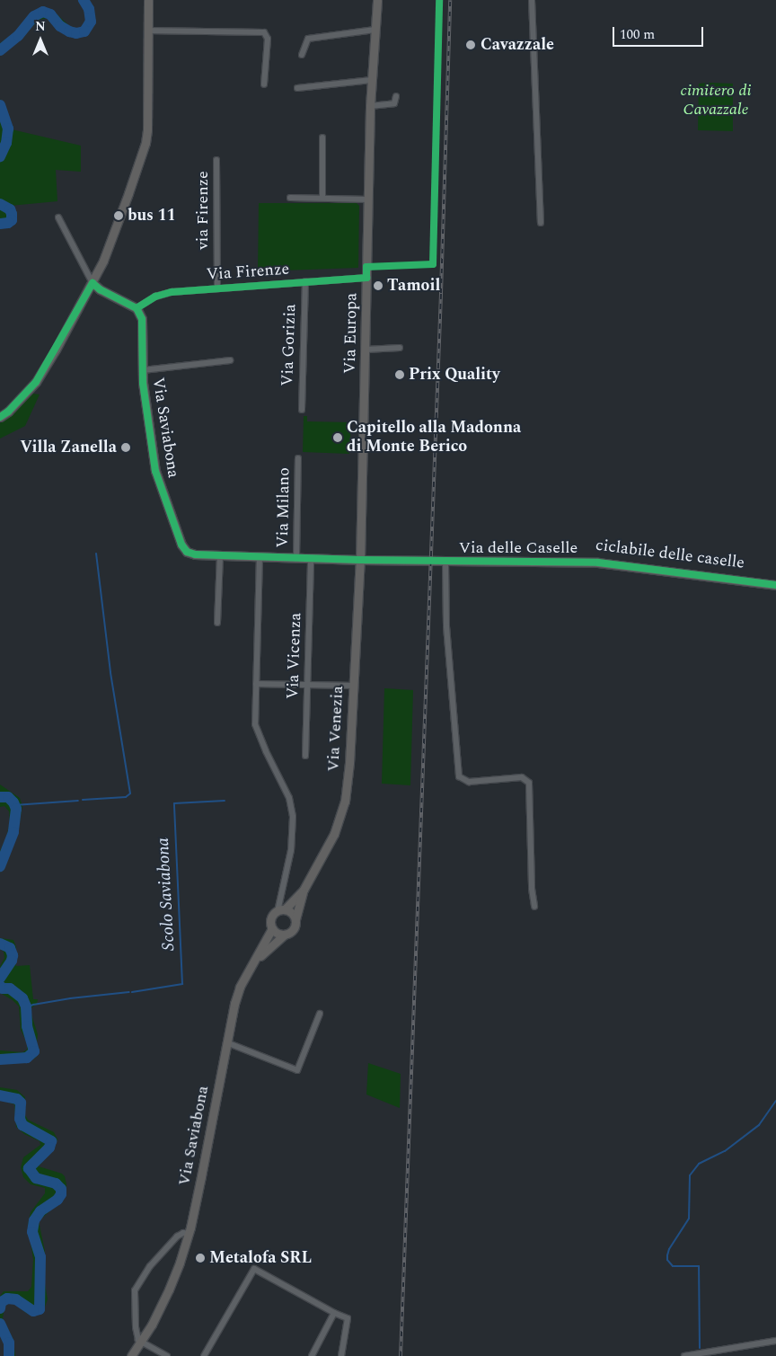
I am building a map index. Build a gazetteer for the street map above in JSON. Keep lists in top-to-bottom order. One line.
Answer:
{"streets":{"street":["via Firenze","Via Firenze","Via Europa","Via Gorizia","Via Saviabona","Via Milano","Via delle Caselle","Via Vicenza","Via Venezia"],"cycle path":["ciclabile delle caselle"]},"crossings":[["via Firenze","Via Firenze"],["Via Firenze","Via Europa"],["Via Firenze","Via Gorizia"],["Via Firenze","Via Saviabona"],["Via Europa","Via delle Caselle"],["Via Europa","Via Venezia"],["Via Saviabona","Via delle Caselle"],["Via Saviabona","Via Venezia"],["Via Milano","Via delle Caselle"],["Via delle Caselle","Via Vicenza"],["Via delle Caselle","Via Venezia"]],"water":["Scolo Saviabona"],"parks":["cimitero di Cavazzale"],"places":["Cavazzale","bus 11","Tamoil","Prix Quality","Capitello alla Madonna di Monte Berico","Villa Zanella","Metalofa SRL"],"scale_bar":"100 m","north":"top"}
